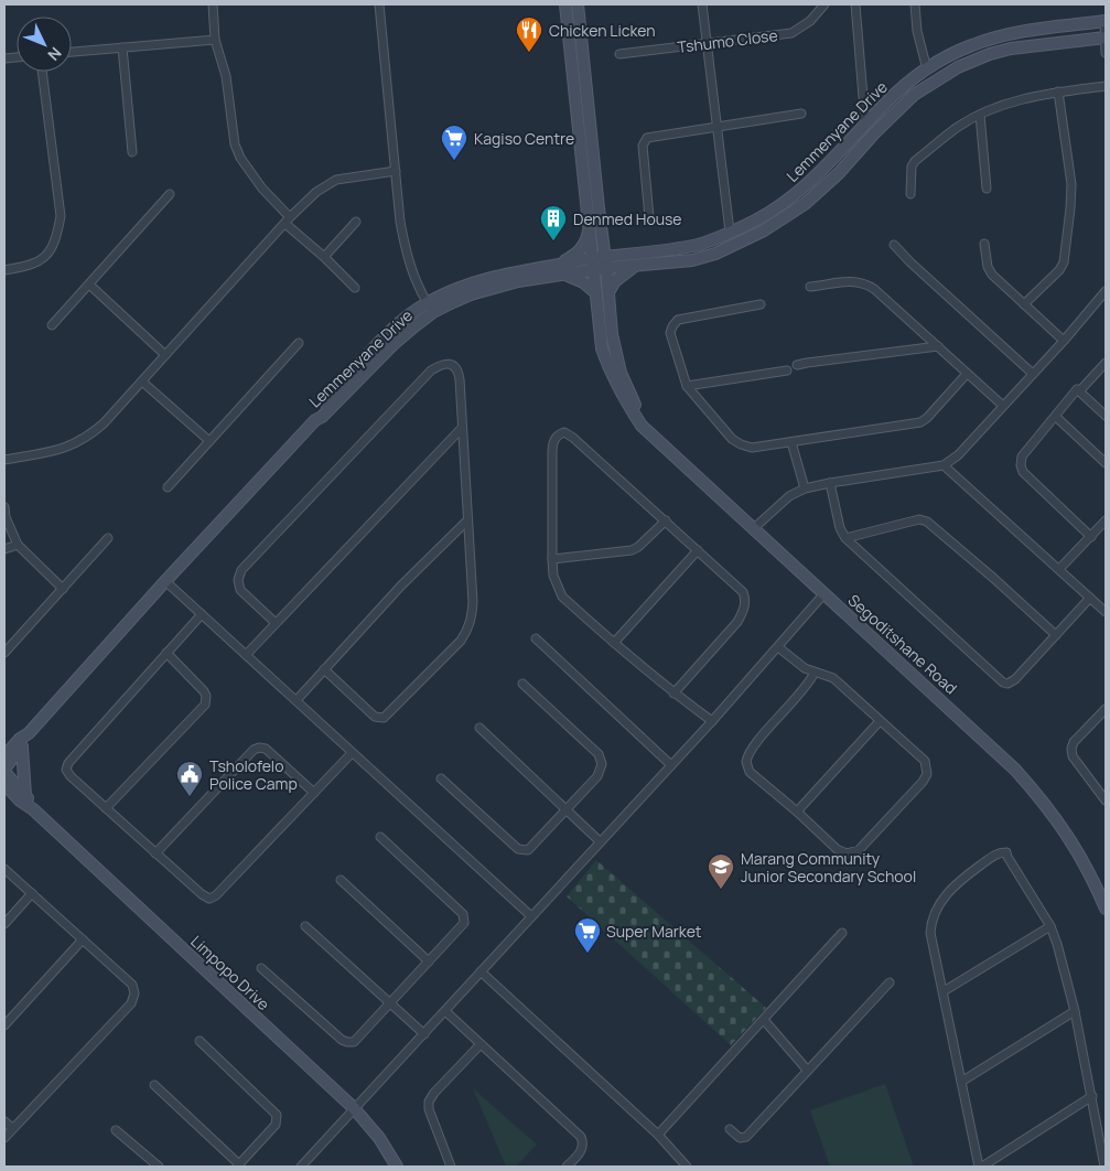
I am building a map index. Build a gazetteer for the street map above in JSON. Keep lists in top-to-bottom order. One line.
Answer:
{"streets":{"street":["Tshumo Close","Lemmenyane Drive","Segoditshane Road","Limpopo Drive"]},"crossings":[["Lemmenyane Drive","Segoditshane Road"]],"places":{"restaurant":["Chicken Licken"],"supermarket":["Kagiso Centre","Super Market"],"building":["Denmed House"],"public building":["Tsholofelo Police Camp"],"school or university":["Marang Community Junior Secondary School"]},"north":"bottom right"}
